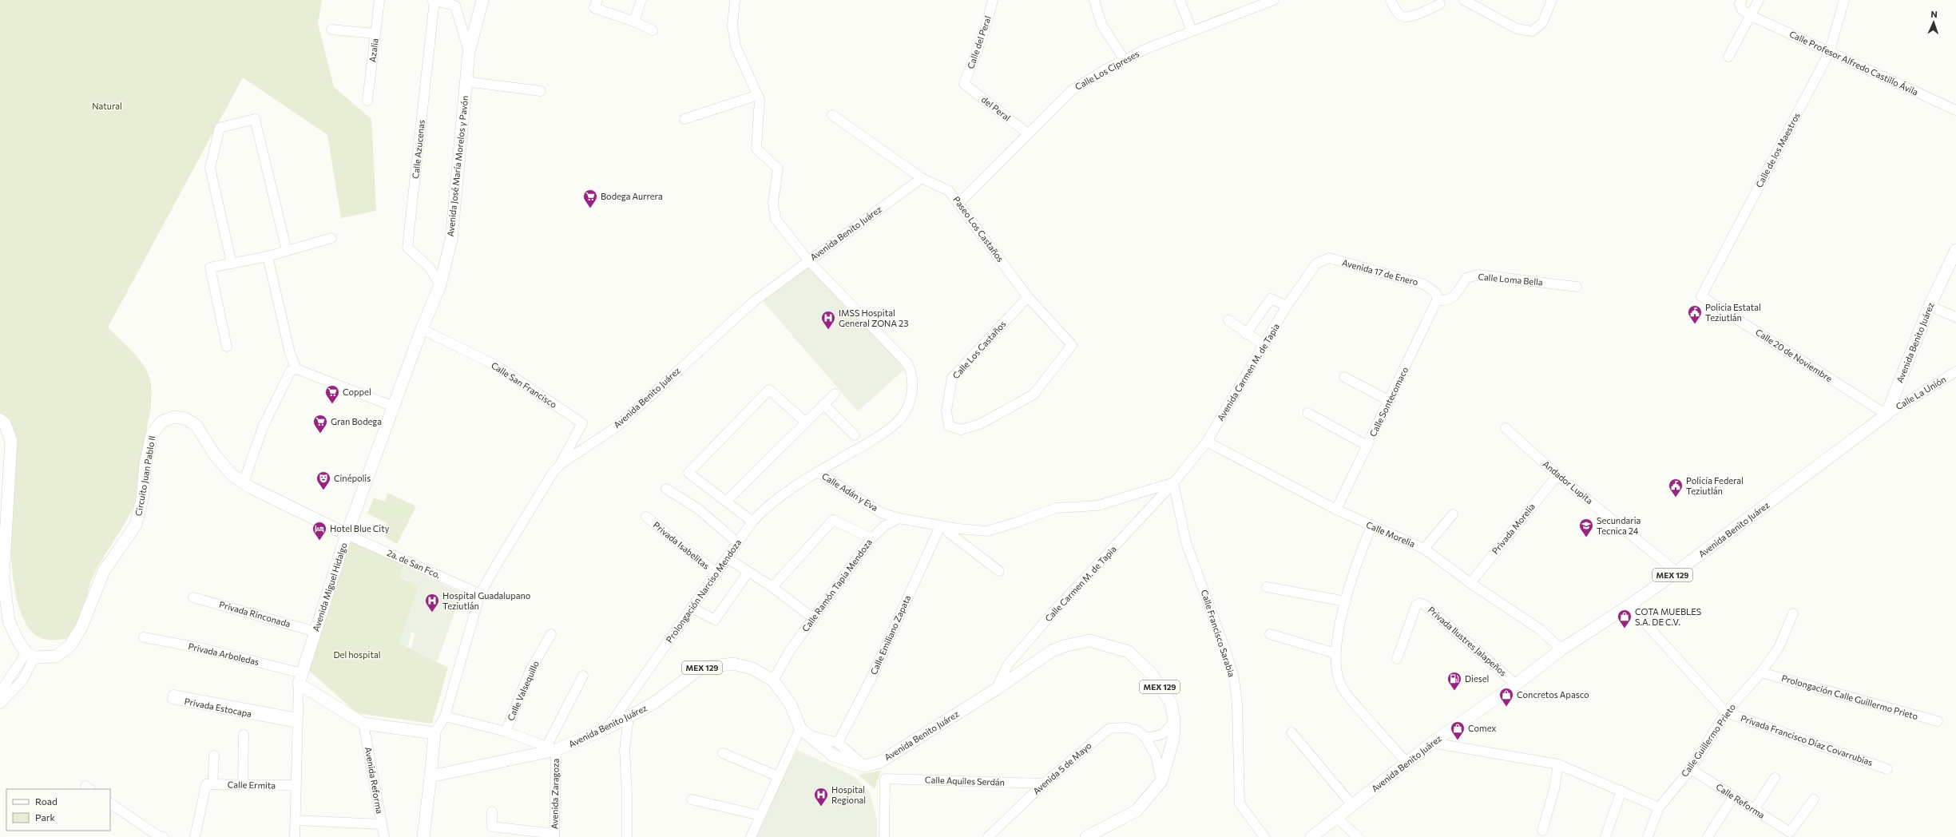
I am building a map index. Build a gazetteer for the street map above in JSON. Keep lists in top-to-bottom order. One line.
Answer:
{"streets":{"main road":["Avenida José María Morelos y Pavón","Avenida Benito Juárez","Circuito Juan Pablo ll","MEX 129","Avenida Miguel Hidalgo"],"street":["Calle del Peral","Azalia","Calle Profesor Alfredo Castillo Ávila","Calle Los Cipreses","del Peral","Calle Azucenas","Calle de los Maestros","Paseo Los Castaños","Avenida 17 de Enero","Calle Loma Bella","Calle Los Castaños","Calle 20 de Noviembre","Avenida Carmen M. de Tapia","Calle San Francisco","Calle La Unión","Calle Sontecomaco","Andador Lupita","Calle Adán y Eva","Privada Morelia","Calle Morelia","Privada Isabelitas","2a. de San Fco.","Calle Carmen M. de Tapia","Calle Ramón Tapia Mendoza","Prolongación Narciso Mendoza","Privada Rinconada","Calle Francisco Sarabia","Calle Emiliano Zapata","Privada Ilustres Jalapeños","Privada Arboledas","Calle Valsequillo","Prolongación Calle Guillermo Prieto","Privada Estocapa","Calle Guillermo Prieto","Privada Francisco Díaz Covarrubias","Avenida 5 de Mayo","Avenida Reforma","Calle Aquiles Serdán","Calle Ermita","Avenida Zaragoza","Calle Reforma"]},"crossings":[["Calle del Peral","del Peral"],["Calle Profesor Alfredo Castillo Ávila","Calle de los Maestros"],["Calle Los Cipreses","del Peral"],["Calle Los Cipreses","Paseo Los Castaños"],["Calle Azucenas","Avenida José María Morelos y Pavón"],["Calle de los Maestros","Calle 20 de Noviembre"],["Avenida José María Morelos y Pavón","Calle San Francisco"],["Avenida José María Morelos y Pavón","Avenida Miguel Hidalgo"],["Paseo Los Castaños","Avenida Benito Juárez"],["Paseo Los Castaños","Calle Los Castaños"],["Avenida Benito Juárez","Calle 20 de Noviembre"],["Avenida Benito Juárez","Calle San Francisco"],["Avenida Benito Juárez","Calle La Unión"],["Avenida Benito Juárez","Andador Lupita"],["Avenida Benito Juárez","Calle Morelia"],["Avenida Benito Juárez","2a. de San Fco."],["Avenida Benito Juárez","Calle Carmen M. de Tapia"],["Avenida Benito Juárez","Calle Ramón Tapia Mendoza"],["Avenida Benito Juárez","Prolongación Narciso Mendoza"],["Avenida Benito Juárez","Privada Ilustres Jalapeños"],["Avenida Benito Juárez","Calle Valsequillo"],["Avenida Benito Juárez","Avenida 5 de Mayo"],["Avenida Benito Juárez","Avenida Zaragoza"],["Avenida 17 de Enero","Calle Loma Bella"],["Avenida 17 de Enero","Avenida Carmen M. de Tapia"],["Avenida 17 de Enero","Calle Sontecomaco"],["Calle Loma Bella","Calle Sontecomaco"],["Calle 20 de Noviembre","Calle La Unión"],["Avenida Carmen M. de Tapia","Calle Morelia"],["Avenida Carmen M. de Tapia","Calle Carmen M. de Tapia"],["Avenida Carmen M. de Tapia","Calle Francisco Sarabia"],["Calle San Francisco","Avenida Miguel Hidalgo"],["Calle Sontecomaco","Calle Morelia"],["Circuito Juan Pablo ll","2a. de San Fco."],["Circuito Juan Pablo ll","Avenida Miguel Hidalgo"],["Andador Lupita","Privada Morelia"],["Calle Adán y Eva","Calle Ramón Tapia Mendoza"],["Calle Adán y Eva","Prolongación Narciso Mendoza"],["Privada Morelia","Calle Morelia"],["Privada Isabelitas","Prolongación Narciso Mendoza"],["2a. de San Fco.","Avenida Miguel Hidalgo"],["Calle Carmen M. de Tapia","Calle Francisco Sarabia"],["Avenida Miguel Hidalgo","Privada Rinconada"],["Avenida Miguel Hidalgo","Privada Arboledas"],["Avenida Miguel Hidalgo","Privada Estocapa"],["Avenida Miguel Hidalgo","Calle Ermita"],["Calle Valsequillo","Avenida Zaragoza"],["Prolongación Calle Guillermo Prieto","Calle Guillermo Prieto"],["Calle Guillermo Prieto","Privada Francisco Díaz Covarrubias"],["Calle Guillermo Prieto","Calle Reforma"],["Avenida 5 de Mayo","Calle Aquiles Serdán"]],"parks":["Natural","Del hospital"],"places":{"supermarket":["Bodega Aurrera","Coppel","Gran Bodega"],"public building":["Policia Estatal Teziutlán","Policía Federal Teziutlán"],"hospital":["IMSS Hospital General ZONA 23","Hospital Guadalupano Teziutlán","Hospital Regional"],"theatre":["Cinépolis"],"school or university":["Secundaria Tecnica 24"],"hotel":["Hotel Blue City"],"shop":["COTA MUEBLES S.A. DE C.V.","Concretos Apasco","Comex"],"fuel station":["Diesel"]},"legend":["Road","Park"],"north":"top"}
